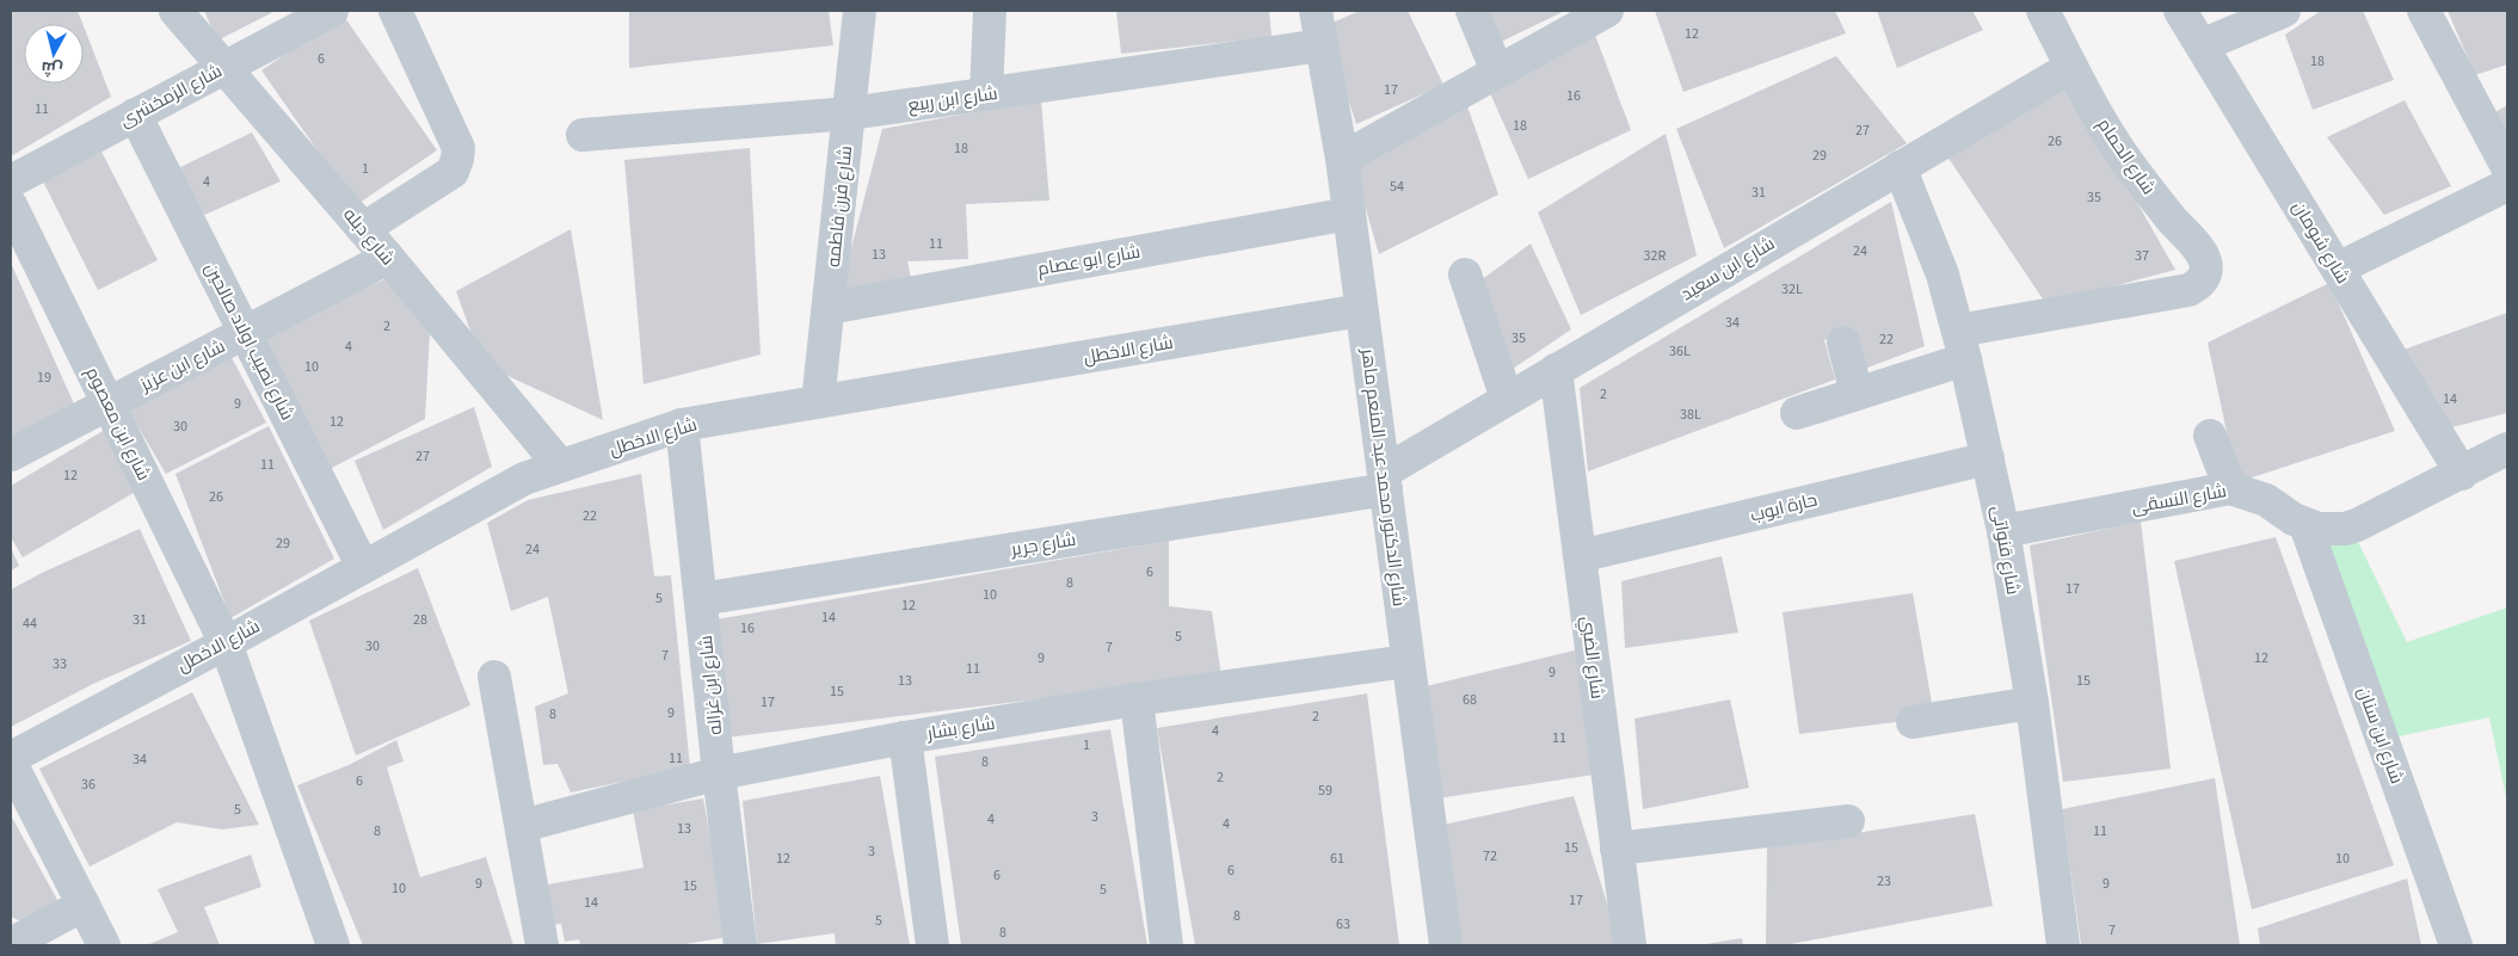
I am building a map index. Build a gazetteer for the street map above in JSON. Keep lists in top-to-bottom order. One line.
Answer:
{"streets":{"street":["شارع الزمخشرى","شارع ابن ربيع","شارع الحمام","شارع فرن فاطمه","شارع دبله","شارع شومان","شارع ابو عصام","شارع ابن سعيد","شارع نصيب اولاد صالحين","شارع الاخطل","شارع ابن عزيز","شارع ابن معصوم","شارع الدكتور محمد عبد المنعم ماهر","شارع النسقى","حارة ايوب","شارع جرير","شارع قنواتى","شارع الضبي","شارع ابن غزاله","شارع بشار","شارع ابن سنان"]},"crossings":[["شارع الزمخشرى","شارع دبله"],["شارع الزمخشرى","شارع نصيب اولاد صالحين"],["شارع ابن ربيع","شارع فرن فاطمه"],["شارع ابن ربيع","شارع الدكتور محمد عبد المنعم ماهر"],["شارع الحمام","شارع ابن سعيد"],["شارع الحمام","شارع قنواتى"],["شارع فرن فاطمه","شارع ابو عصام"],["شارع فرن فاطمه","شارع الاخطل"],["شارع دبله","شارع الاخطل"],["شارع دبله","شارع ابن عزيز"],["شارع شومان","شارع النسقى"],["شارع ابو عصام","شارع الدكتور محمد عبد المنعم ماهر"],["شارع ابن سعيد","شارع الدكتور محمد عبد المنعم ماهر"],["شارع ابن سعيد","شارع جرير"],["شارع ابن سعيد","شارع قنواتى"],["شارع ابن سعيد","شارع الضبي"],["شارع نصيب اولاد صالحين","شارع الاخطل"],["شارع نصيب اولاد صالحين","شارع ابن عزيز"],["شارع الاخطل","شارع ابن معصوم"],["شارع الاخطل","شارع الدكتور محمد عبد المنعم ماهر"],["شارع الاخطل","شارع ابن غزاله"],["شارع ابن عزيز","شارع ابن معصوم"],["شارع الدكتور محمد عبد المنعم ماهر","شارع جرير"],["شارع الدكتور محمد عبد المنعم ماهر","شارع بشار"],["شارع النسقى","شارع قنواتى"],["شارع النسقى","شارع ابن سنان"],["حارة ايوب","شارع قنواتى"],["حارة ايوب","شارع الضبي"],["شارع جرير","شارع ابن غزاله"],["شارع ابن غزاله","شارع بشار"]],"house_numbers":["12","6","18","17","16","11","18","27","26","18","29","1","4","54","31","35","11","24","13","32R","37","32L","34","2","35","22","4","36L","10","19","2","14","9","38L","12","30","27","11","12","26","22","29","24","6","8","17","10","5","12","14","31","28","44","16","5","30","7","7","9","12","33","11","9","13","15","15","68","17","9","8","2","4","11","1","11","34","8","2","6","36","59","5","3","4","4","13","8","11","15","3","72","12","61","10","6","6","23","9","9","15","10","5","17","14","8","5","63","7","8"],"north":"bottom"}
